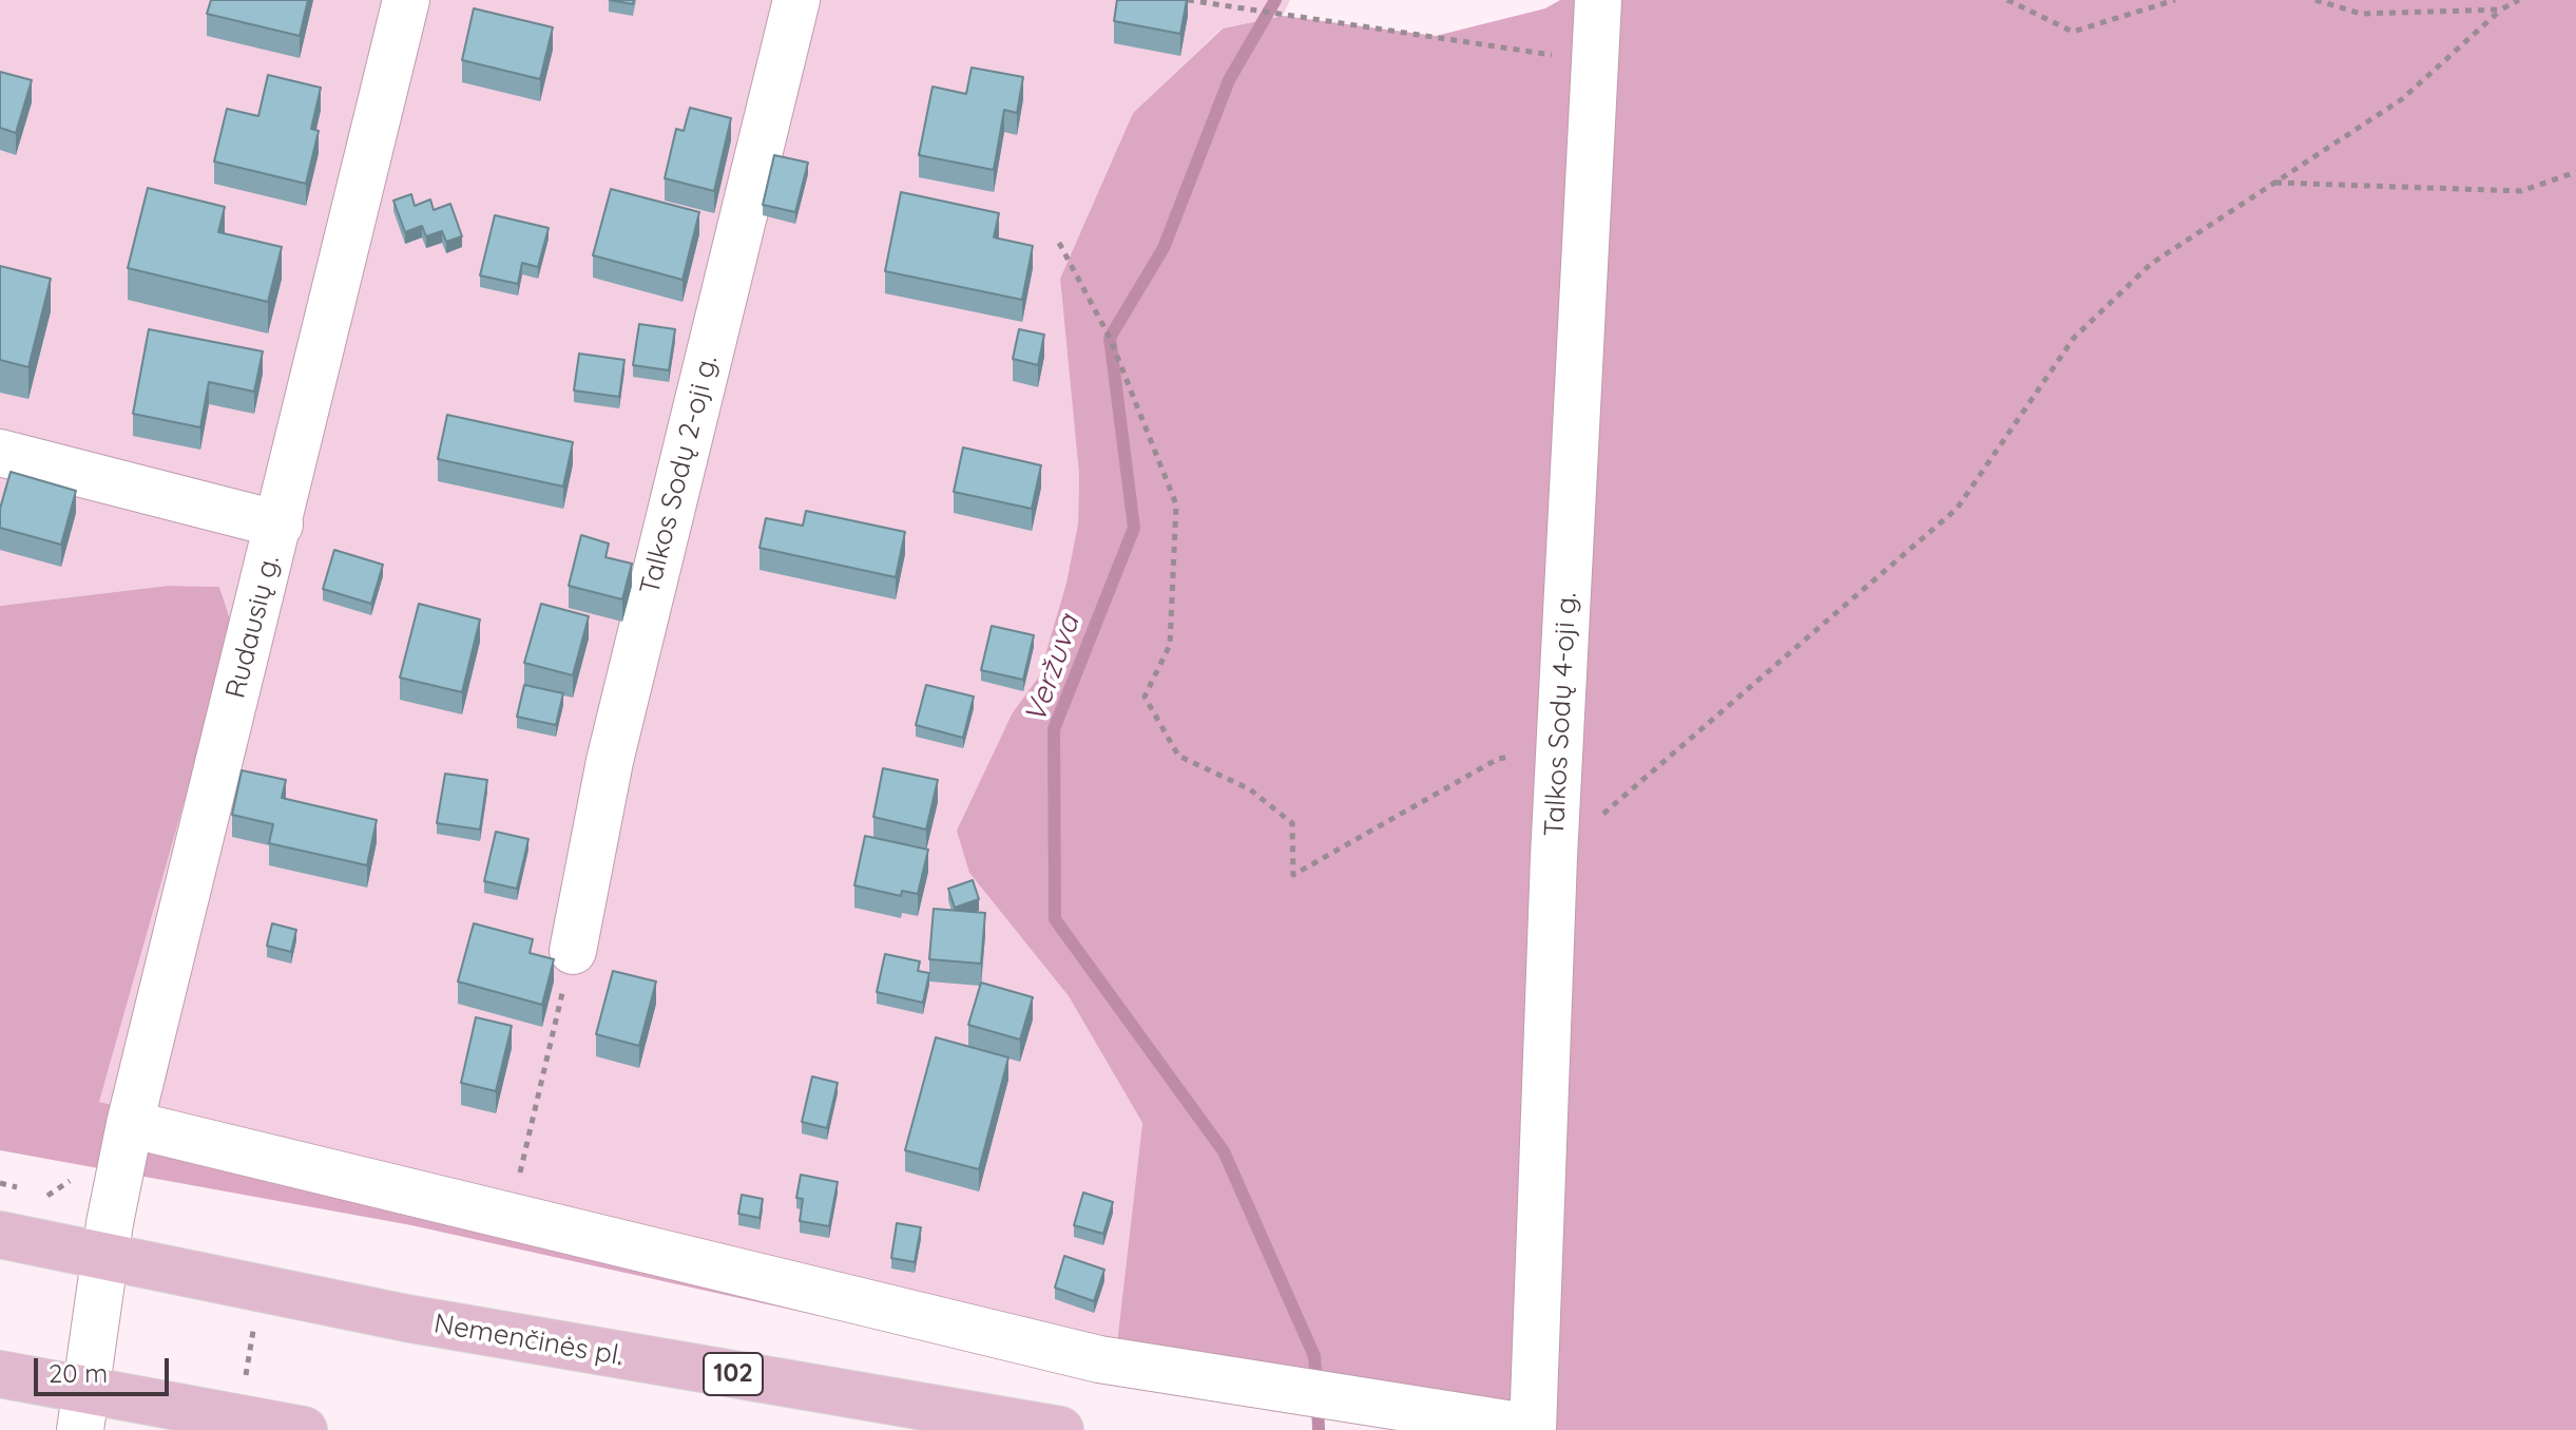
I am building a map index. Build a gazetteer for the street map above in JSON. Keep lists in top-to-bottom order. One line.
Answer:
{"streets":{"main road":["Nemenčinės pl.","102"],"street":["Talkos Sodų 2-oji g.","Rudausių g.","Talkos Sodų 4-oji g."]},"crossings":[["Rudausių g.","Nemenčinės pl."]],"water":["Veržuva"],"scale_bar":"20 m"}
